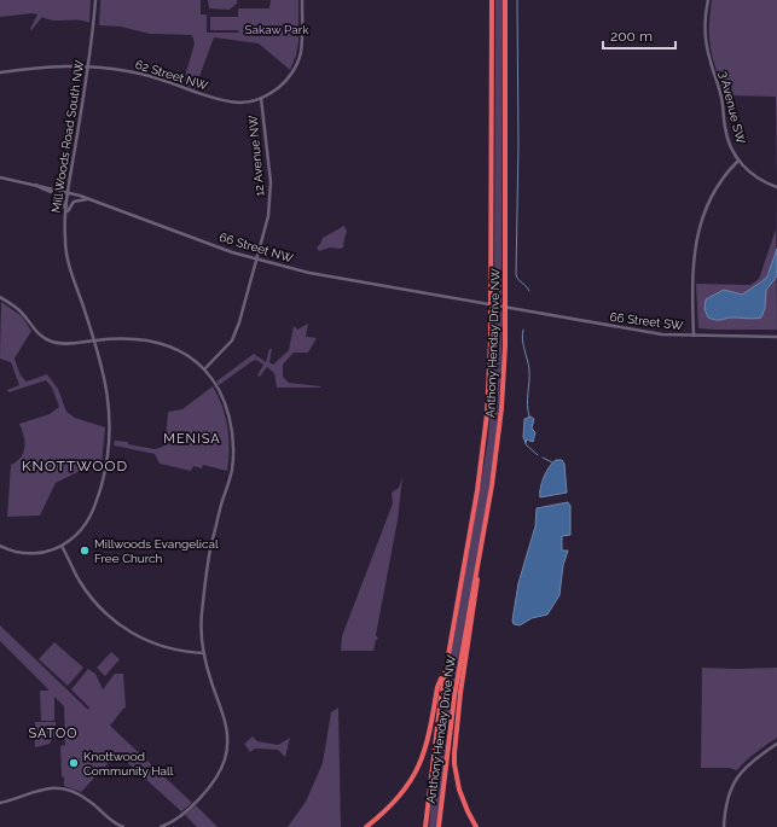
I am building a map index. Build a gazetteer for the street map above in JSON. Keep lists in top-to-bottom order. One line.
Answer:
{"streets":{"highway":["Anthony Henday Drive NW"],"street":["62 Street NW","3 Avenue SW","Mill Woods Road South NW","12 Avenue NW","66 Street NW","66 Street SW"]},"crossings":[["62 Street NW","Mill Woods Road South NW"],["62 Street NW","12 Avenue NW"],["Mill Woods Road South NW","66 Street NW"],["12 Avenue NW","66 Street NW"],["66 Street NW","66 Street SW"]],"districts":["MENISA","KNOTTWOOD","SATOO"],"parks":["Sakaw Park"],"places":["Millwoods Evangelical Free Church","Knottwood Community Hall"],"scale_bar":"200 m"}
